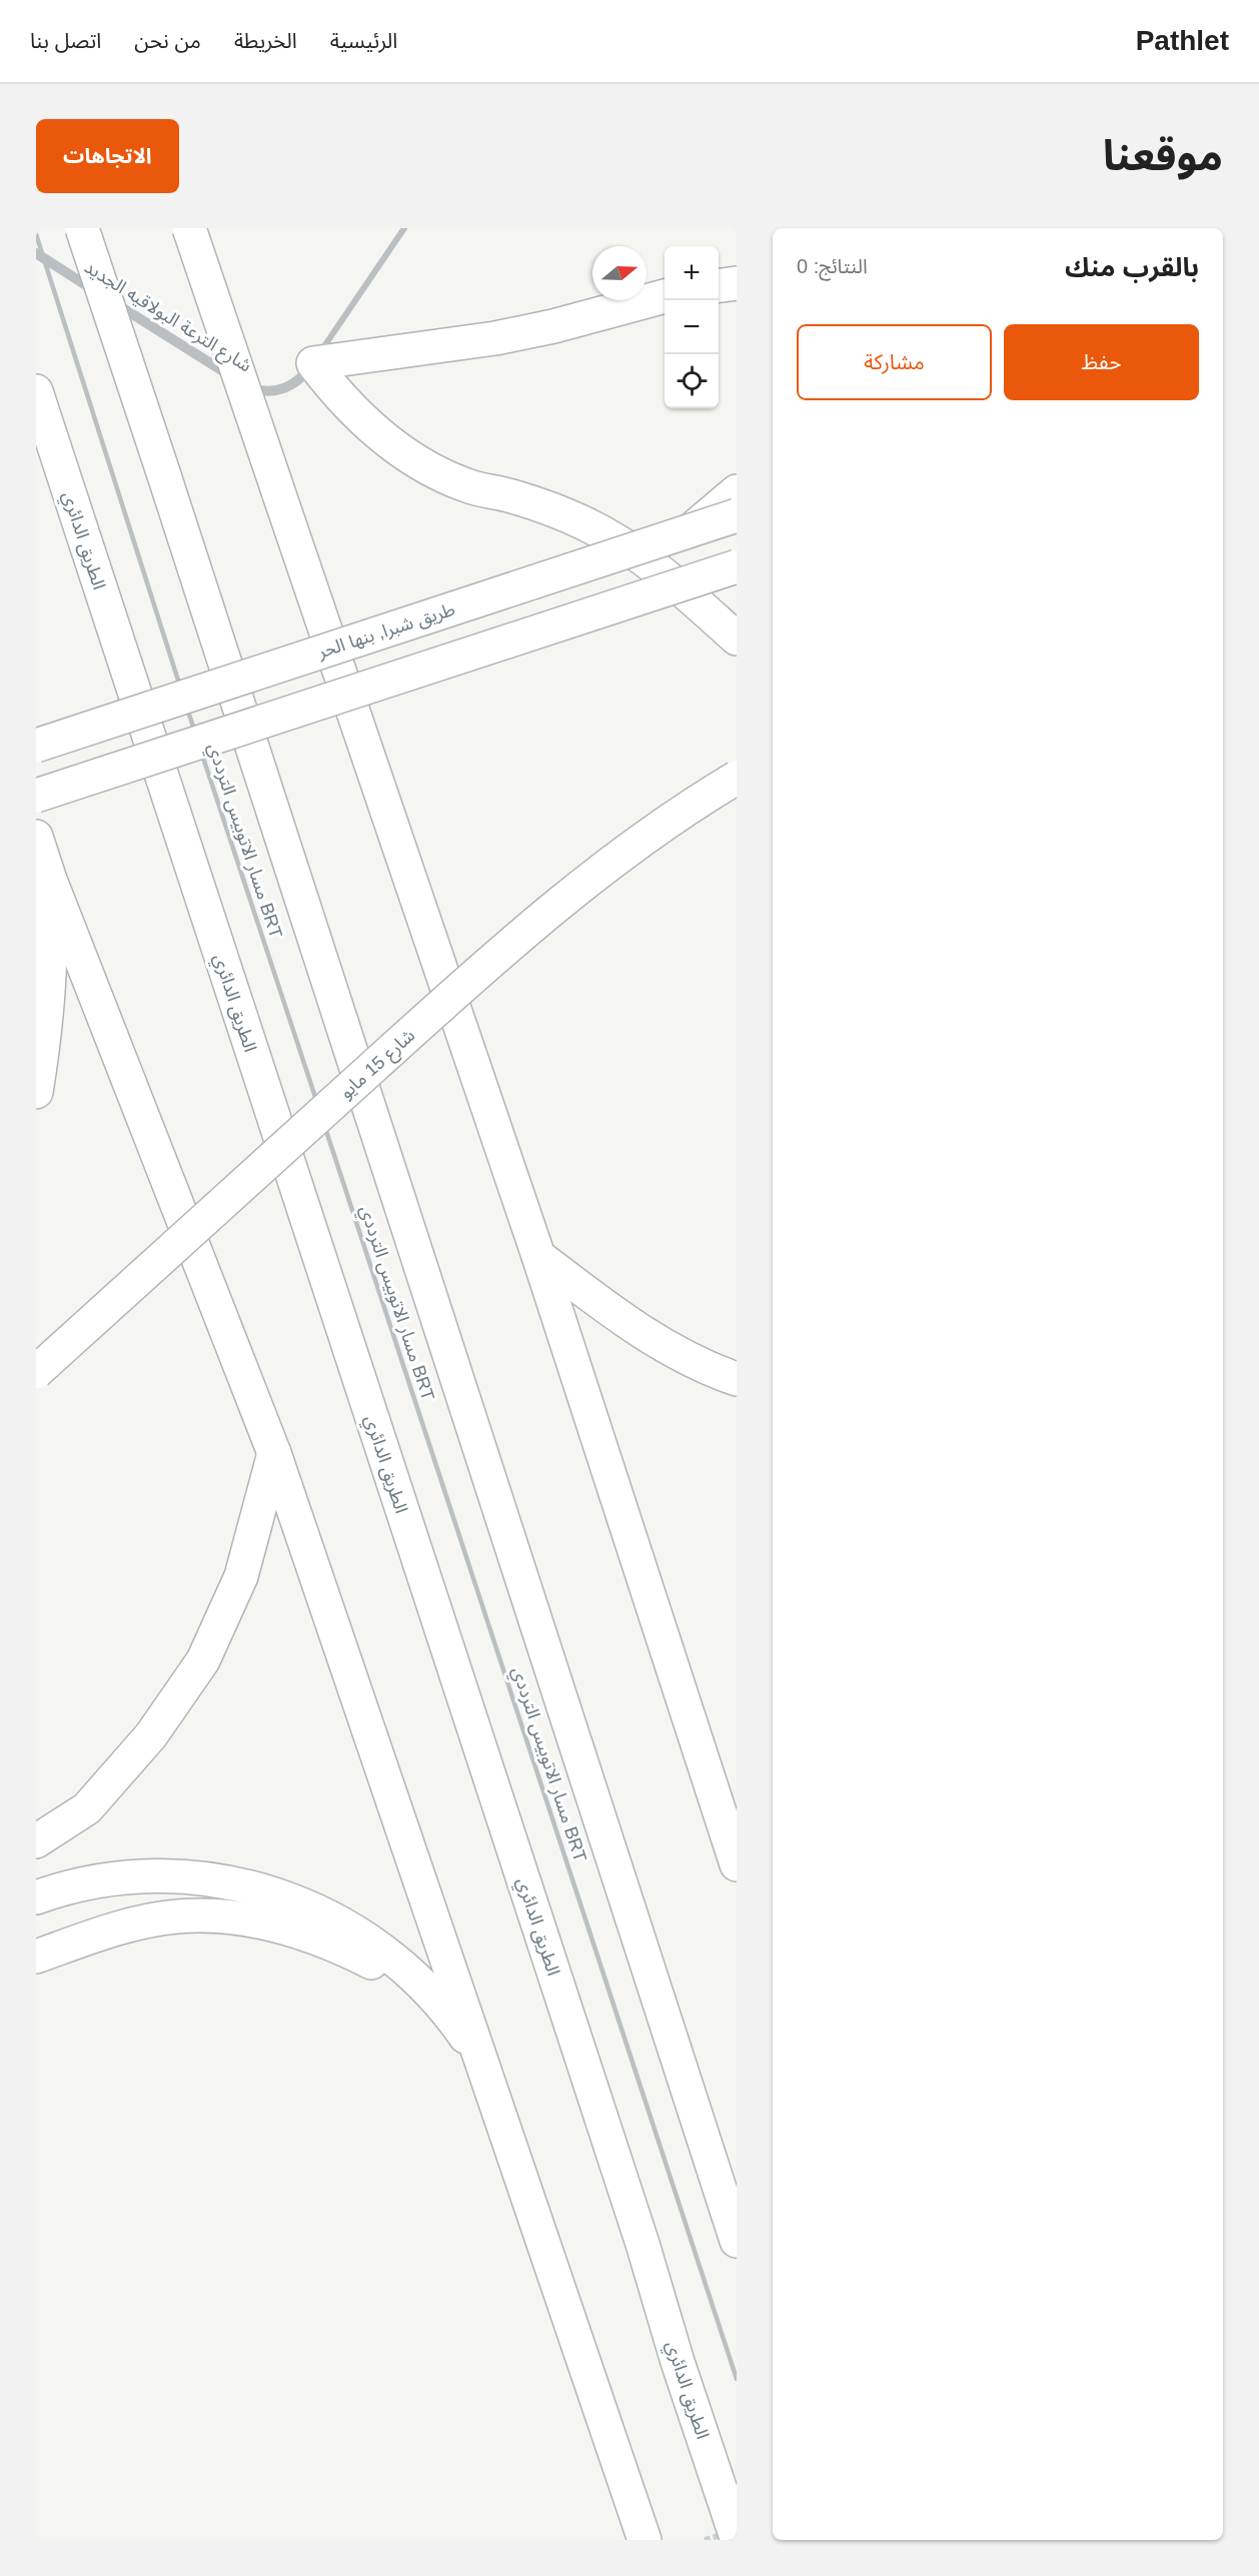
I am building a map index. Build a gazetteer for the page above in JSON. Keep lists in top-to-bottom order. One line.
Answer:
{"streets":{"main road":["الطريق الدائري","طريق شبرا, بنها الحر","شارع 15 مايو"],"street":["شارع الترعة البولاقيه الجديد"],"lane":["مسار الاتوبيس الترددي BRT"]},"north":"right","page":{"header":"Pathlet","nav":["الرئيسية","الخريطة","من نحن","اتصل بنا"],"title":"موقعنا","buttons":["الاتجاهات",["حفظ","مشاركة"]],"heading":["بالقرب منك","النتائج: 0"],"map_buttons":["+","−"]}}
